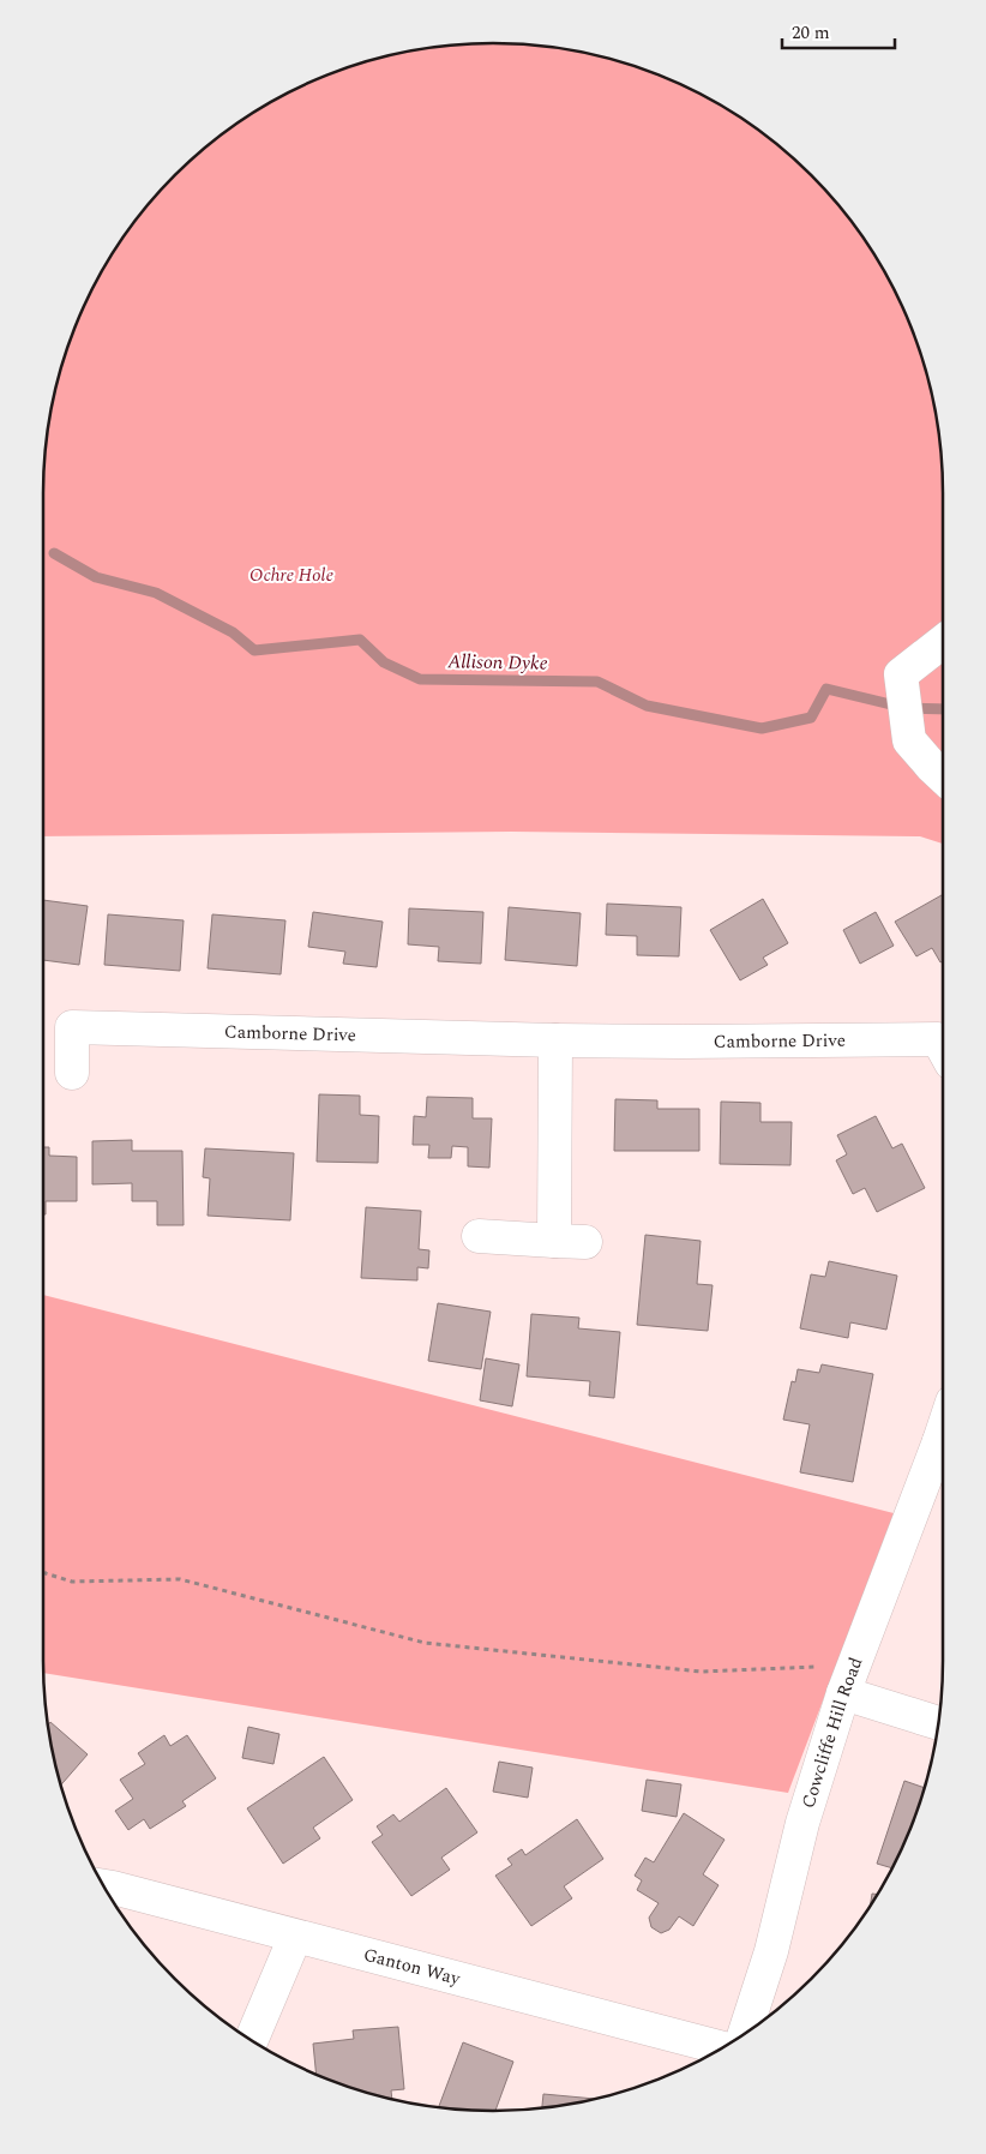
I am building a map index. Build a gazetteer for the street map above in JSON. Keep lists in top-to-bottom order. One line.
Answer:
{"streets":{"street":["Camborne Drive","Cowcliffe Hill Road","Ganton Way"]},"water":["Allison Dyke"],"parks":["Ochre Hole"],"scale_bar":"20 m"}
